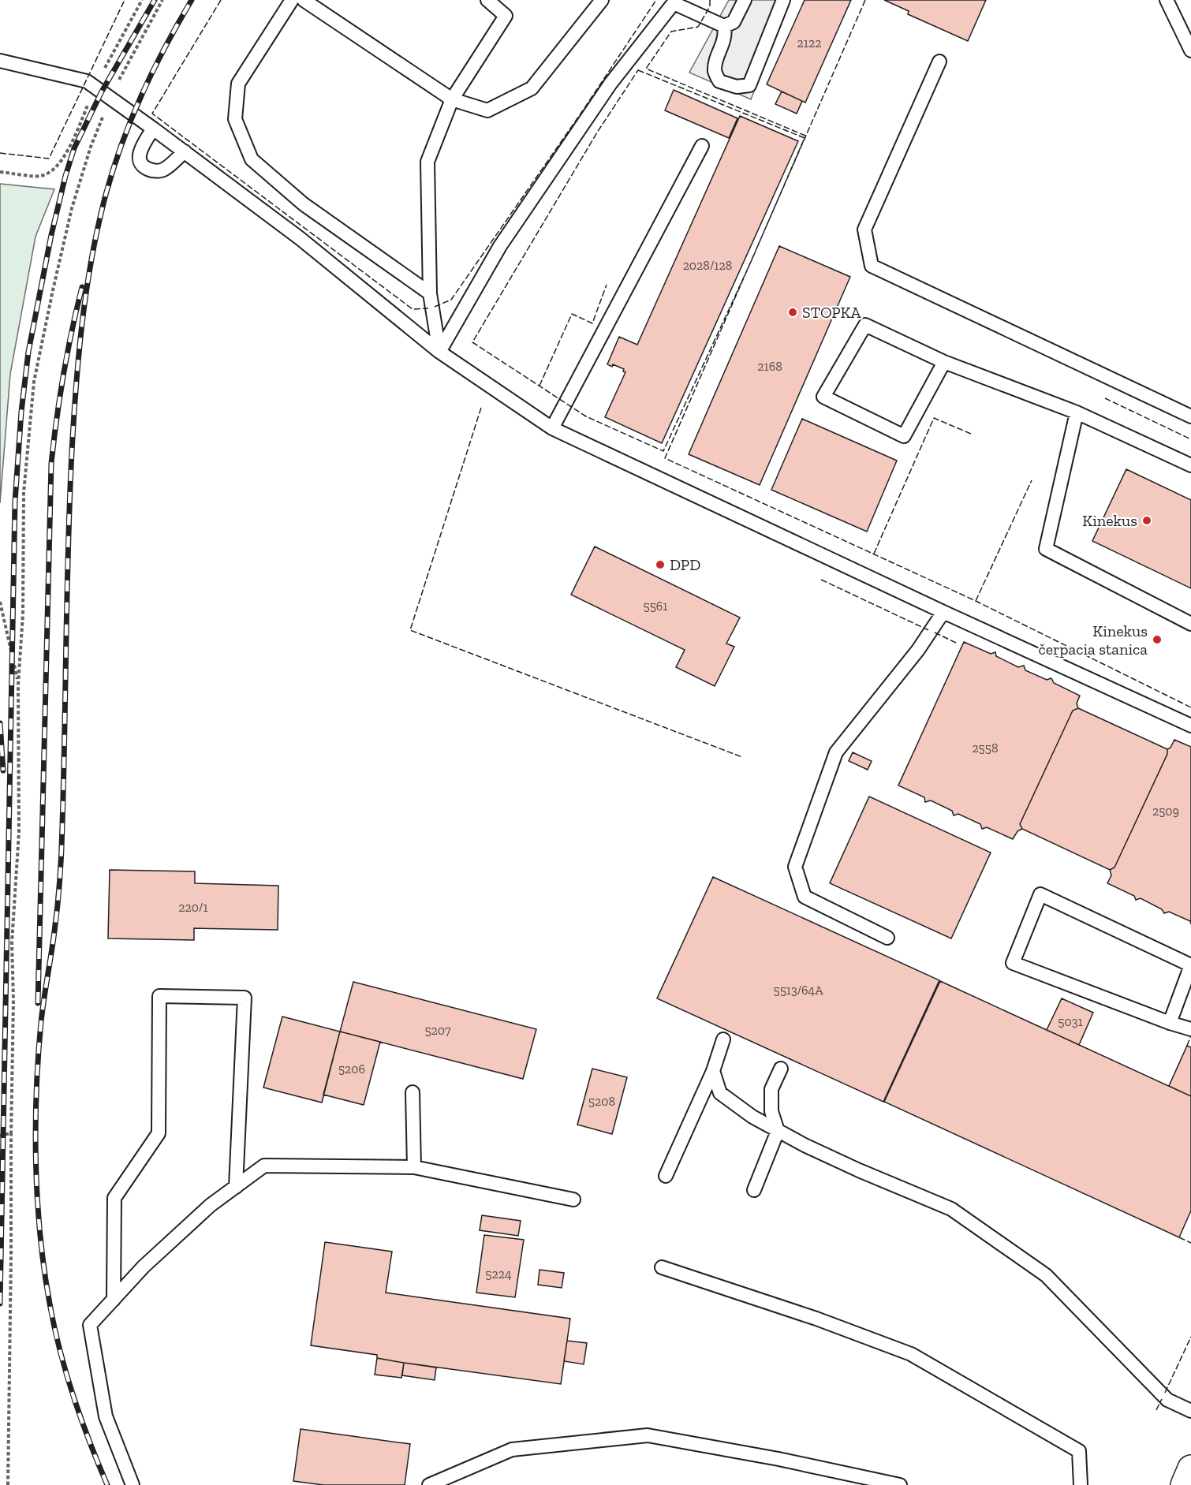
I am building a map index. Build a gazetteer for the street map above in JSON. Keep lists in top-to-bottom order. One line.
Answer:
{"places":["STOPKA","Kinekus","DPD","Kinekus čerpacia stanica"],"house_numbers":["2122","2028/128","2168","5561","2558","2509","220/1","5513/64A","5031","5207","5206","5208","5224"]}
